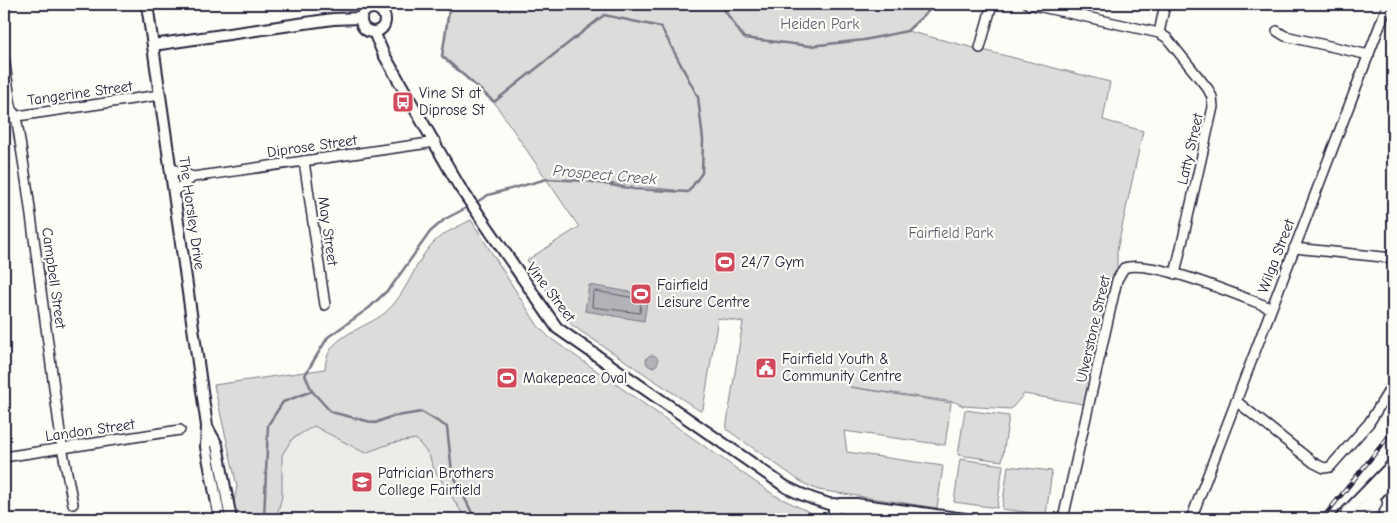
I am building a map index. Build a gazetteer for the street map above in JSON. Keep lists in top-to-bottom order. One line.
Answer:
{"streets":{"main road":["The Horsley Drive","Vine Street"],"street":["Tangerine Street","Diprose Street","Latty Street","May Street","Wilga Street","Campbell Street","Ulverstone Street","Landon Street"]},"crossings":[["Tangerine Street","The Horsley Drive"],["Tangerine Street","Campbell Street"],["Diprose Street","The Horsley Drive"],["Diprose Street","May Street"],["Diprose Street","Vine Street"],["Latty Street","Ulverstone Street"],["Wilga Street","Ulverstone Street"],["Campbell Street","Landon Street"]],"water":["Prospect Creek"],"parks":["Heiden Park","Fairfield Park"],"places":{"bus stop":["Vine St at Diprose St"],"sports":["24/7 Gym","Fairfield Leisure Centre","Makepeace Oval"],"public building":["Fairfield Youth & Community Centre"],"school or university":["Patrician Brothers College Fairfield"]}}
